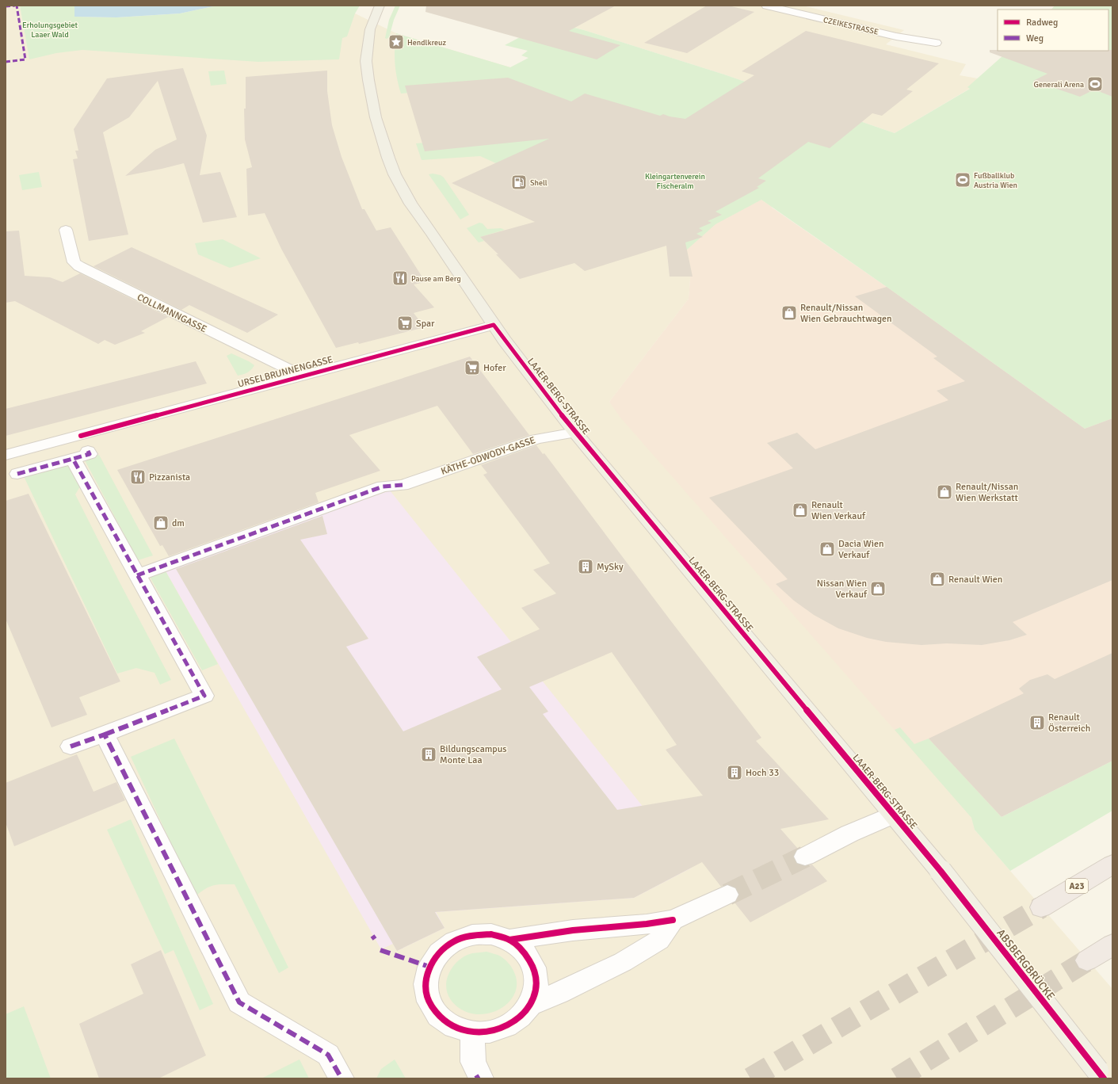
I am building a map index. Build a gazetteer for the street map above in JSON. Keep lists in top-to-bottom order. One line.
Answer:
{"streets":{"highway":["A23"],"main road":["LAAER-BERG-STRASSE","ABSBERGBRÜCKE"],"street":["CZEIKESTRASSE","COLLMANNGASSE","URSELBRUNNENGASSE","KÄTHE-ODWODY-GASSE"]},"crossings":[["COLLMANNGASSE","URSELBRUNNENGASSE"],["URSELBRUNNENGASSE","LAAER-BERG-STRASSE"],["LAAER-BERG-STRASSE","KÄTHE-ODWODY-GASSE"],["LAAER-BERG-STRASSE","ABSBERGBRÜCKE"]],"parks":["Erholungsgebiet Laaer Wald","Kleingartenverein Fischeralm"],"places":{"place":["Hendlkreuz"],"sports":["Generali Arena","Fußballklub Austria Wien"],"fuel station":["Shell"],"restaurant":["Pause am Berg","Pizzanista"],"shop":["Renault/Nissan Wien Gebrauchtwagen","Renault/Nissan Wien Werkstatt","Renault Wien Verkauf","dm","Dacia Wien Verkauf","Renault Wien","Nissan Wien Verkauf"],"supermarket":["Spar","Hofer"],"building":["MySky","Renault Österreich","Bildungscampus Monte Laa","Hoch 33"]},"legend":["Radweg","Weg"]}
